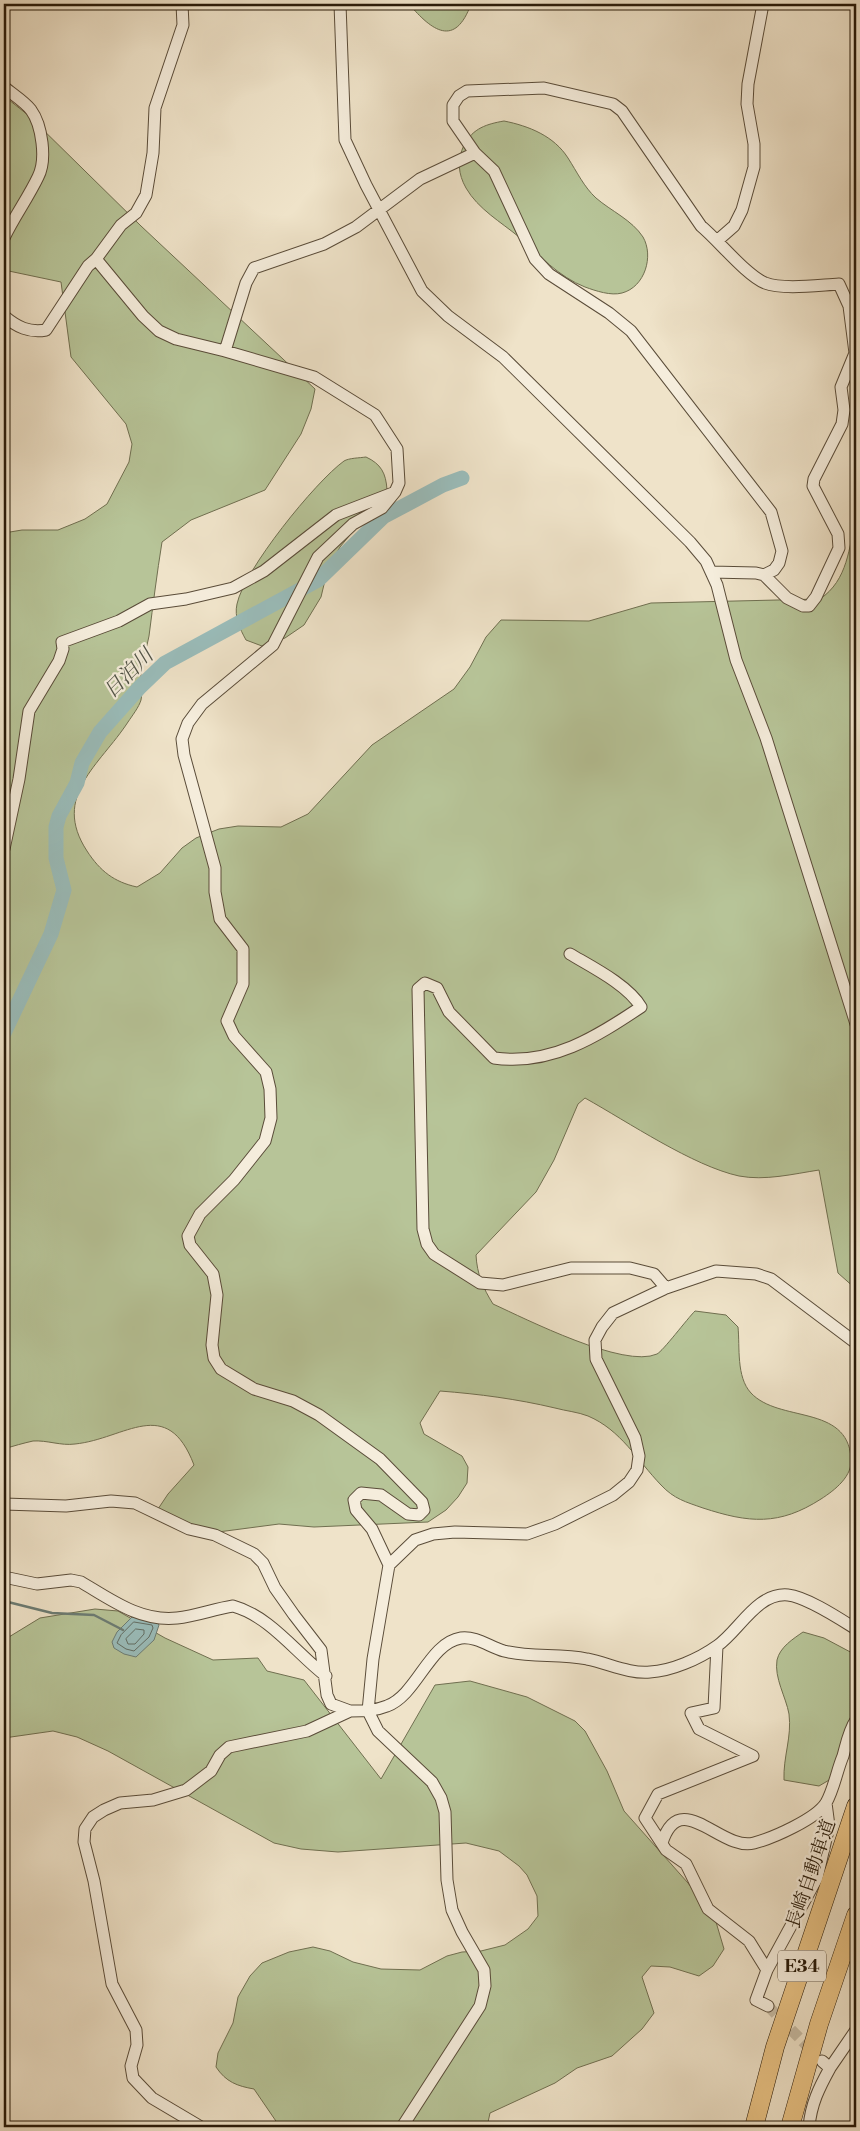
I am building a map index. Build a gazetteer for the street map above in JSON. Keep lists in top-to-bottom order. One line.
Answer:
{"streets":{"highway":["長崎自動車道","E34"]},"water":["日泊川"]}
